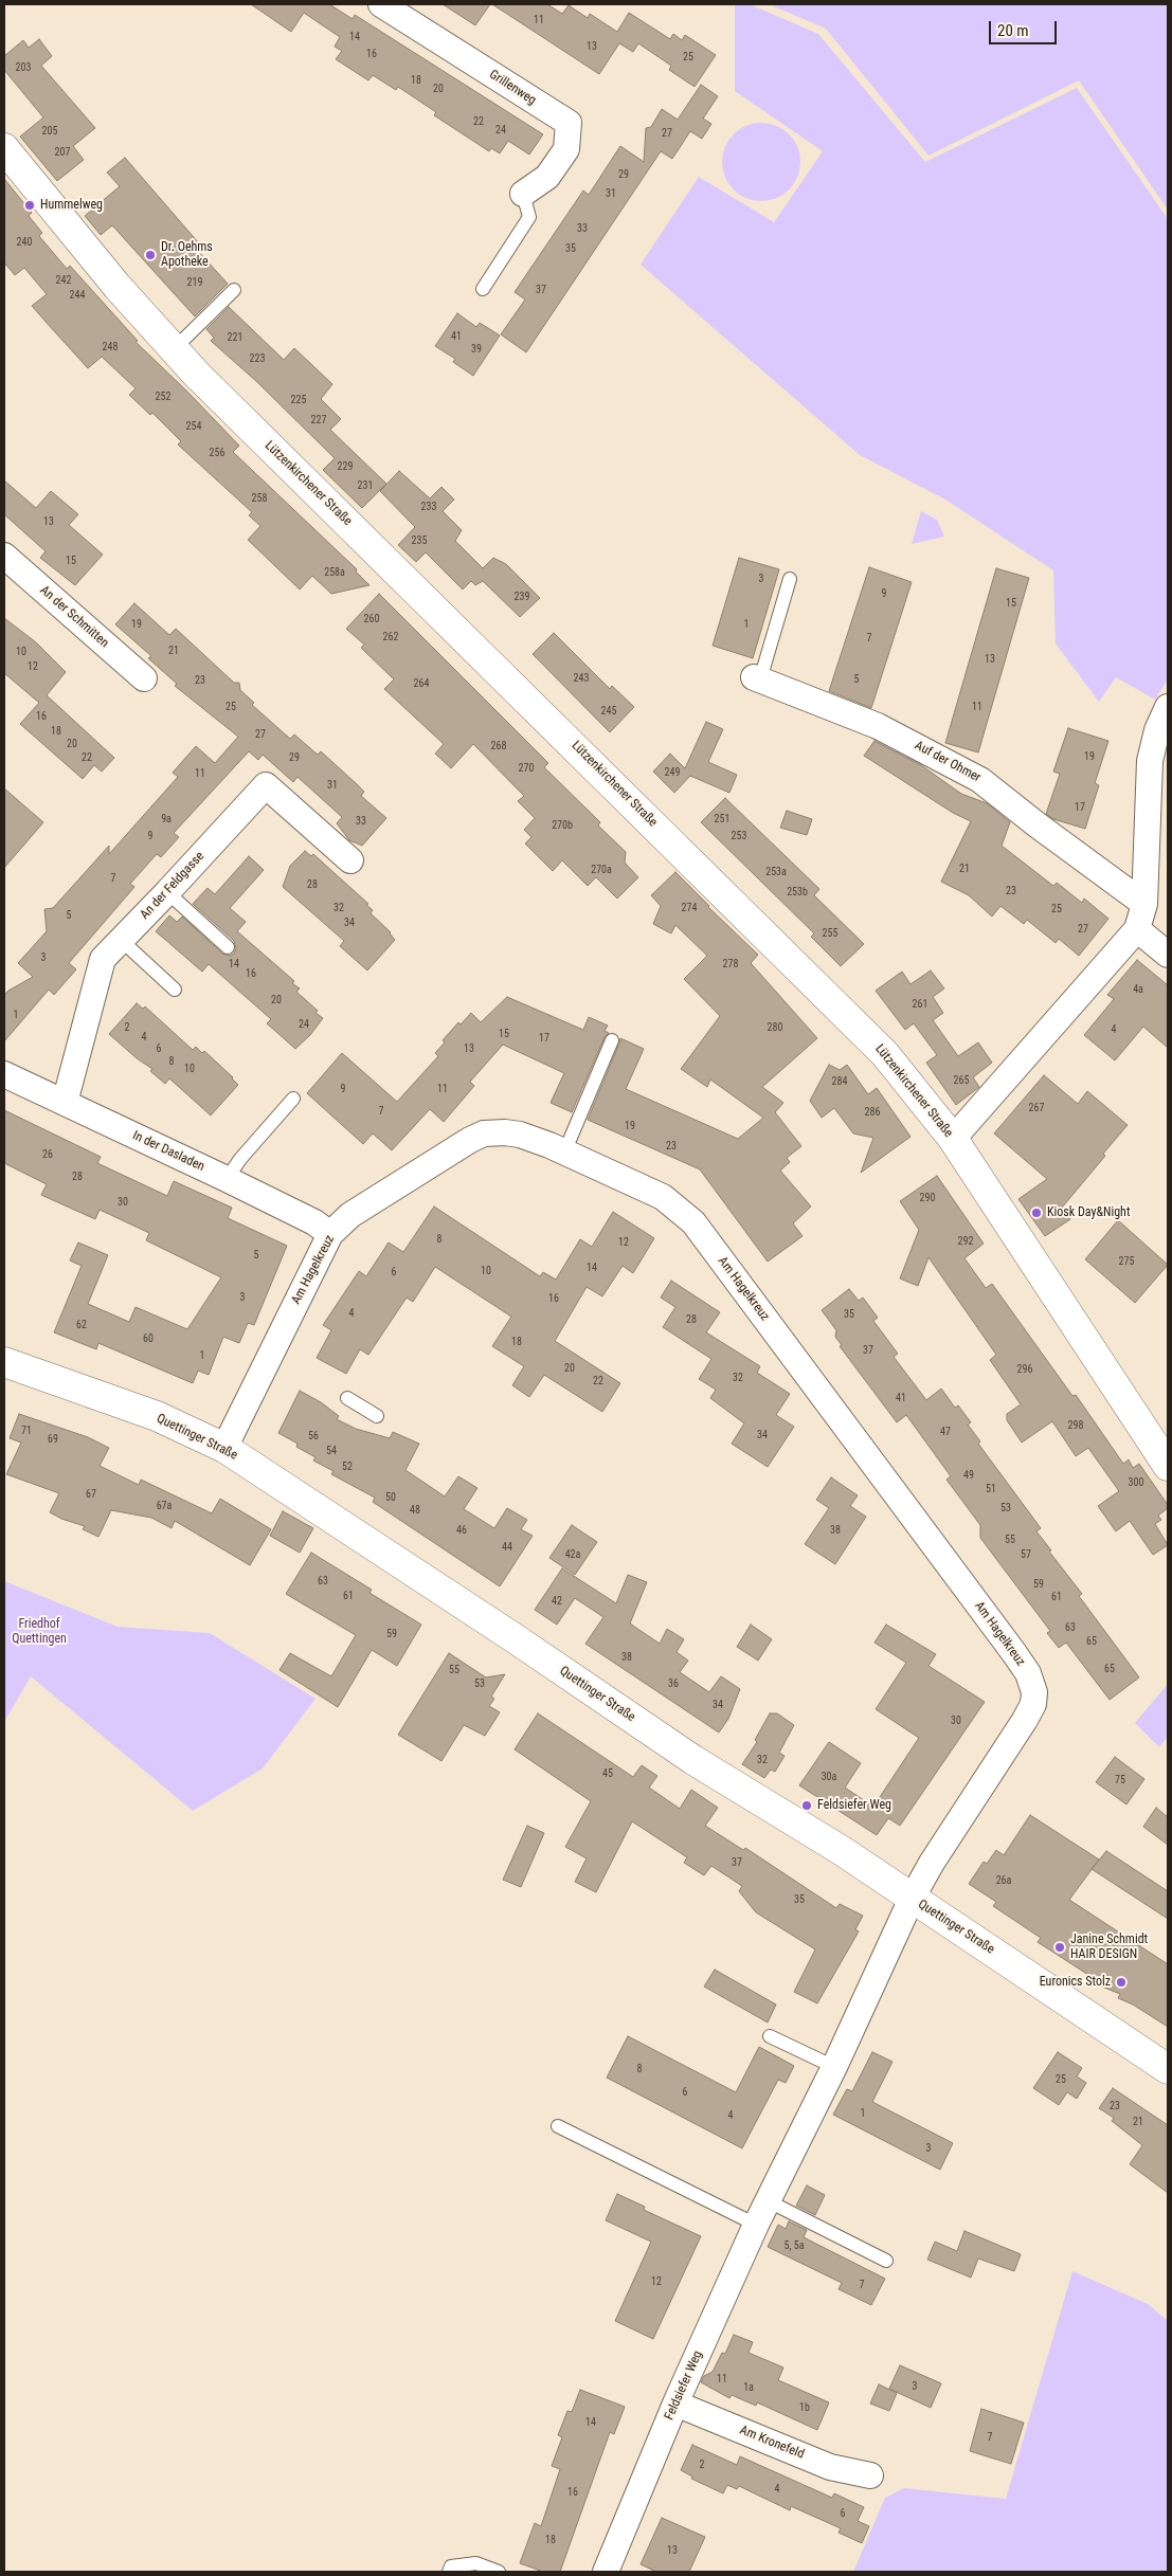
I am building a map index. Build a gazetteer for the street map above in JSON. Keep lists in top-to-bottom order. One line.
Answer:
{"streets":{"main road":["Lützenkirchener Straße","Quettinger Straße"],"street":["Grillenweg","An der Schmitten","Auf der Ohmer","An der Feldgasse","In der Dasladen","Am Hagelkreuz","Feldsiefer Weg","Am Kronefeld"]},"crossings":[["An der Feldgasse","In der Dasladen"],["In der Dasladen","Am Hagelkreuz"],["Am Hagelkreuz","Quettinger Straße"],["Am Hagelkreuz","Feldsiefer Weg"],["Quettinger Straße","Feldsiefer Weg"],["Feldsiefer Weg","Am Kronefeld"]],"parks":["Friedhof Quettingen"],"places":["Hummelweg","Dr. Oehms Apotheke","Kiosk Day&Night","Feldsiefer Weg","Janine Schmidt HAIR DESIGN","Euronics Stolz"],"house_numbers":["11","14","13","16","25","203","18","20","22","24","205","27","207","29","31","33","240","35","242","219","37","244","41","221","248","39","223","252","225","227","254","256","229","231","258","233","13","235","15","258a","3","9","239","15","260","19","1","262","7","21","10","13","12","243","5","23","264","25","11","245","16","18","27","20","268","19","22","29","270","249","11","31","17","9a","251","33","270b","9","253","21","270a","253a","7","28","23","253b","32","274","25","5","34","27","255","3","14","278","16","4a","20","261","1","24","2","280","4","15","4","17","6","13","8","10","265","284","9","11","267","7","286","19","23","26","28","290","30","8","292","12","5","275","14","10","6","3","16","4","35","28","62","60","18","37","1","20","296","32","22","41","298","71","47","34","56","69","54","52","49","300","51","67","50","67a","53","48","46","38","55","44","42a","57","63","59","61","61","42","63","59","65","38","65","55","53","36","34","30","32","45","30a","75","37","26a","35","8","25","6","23","1","4","21","3","5, 5a","12","7","11","3","1a","1b","14","7","2","4","16","6","18","13"],"scale_bar":"20 m"}
